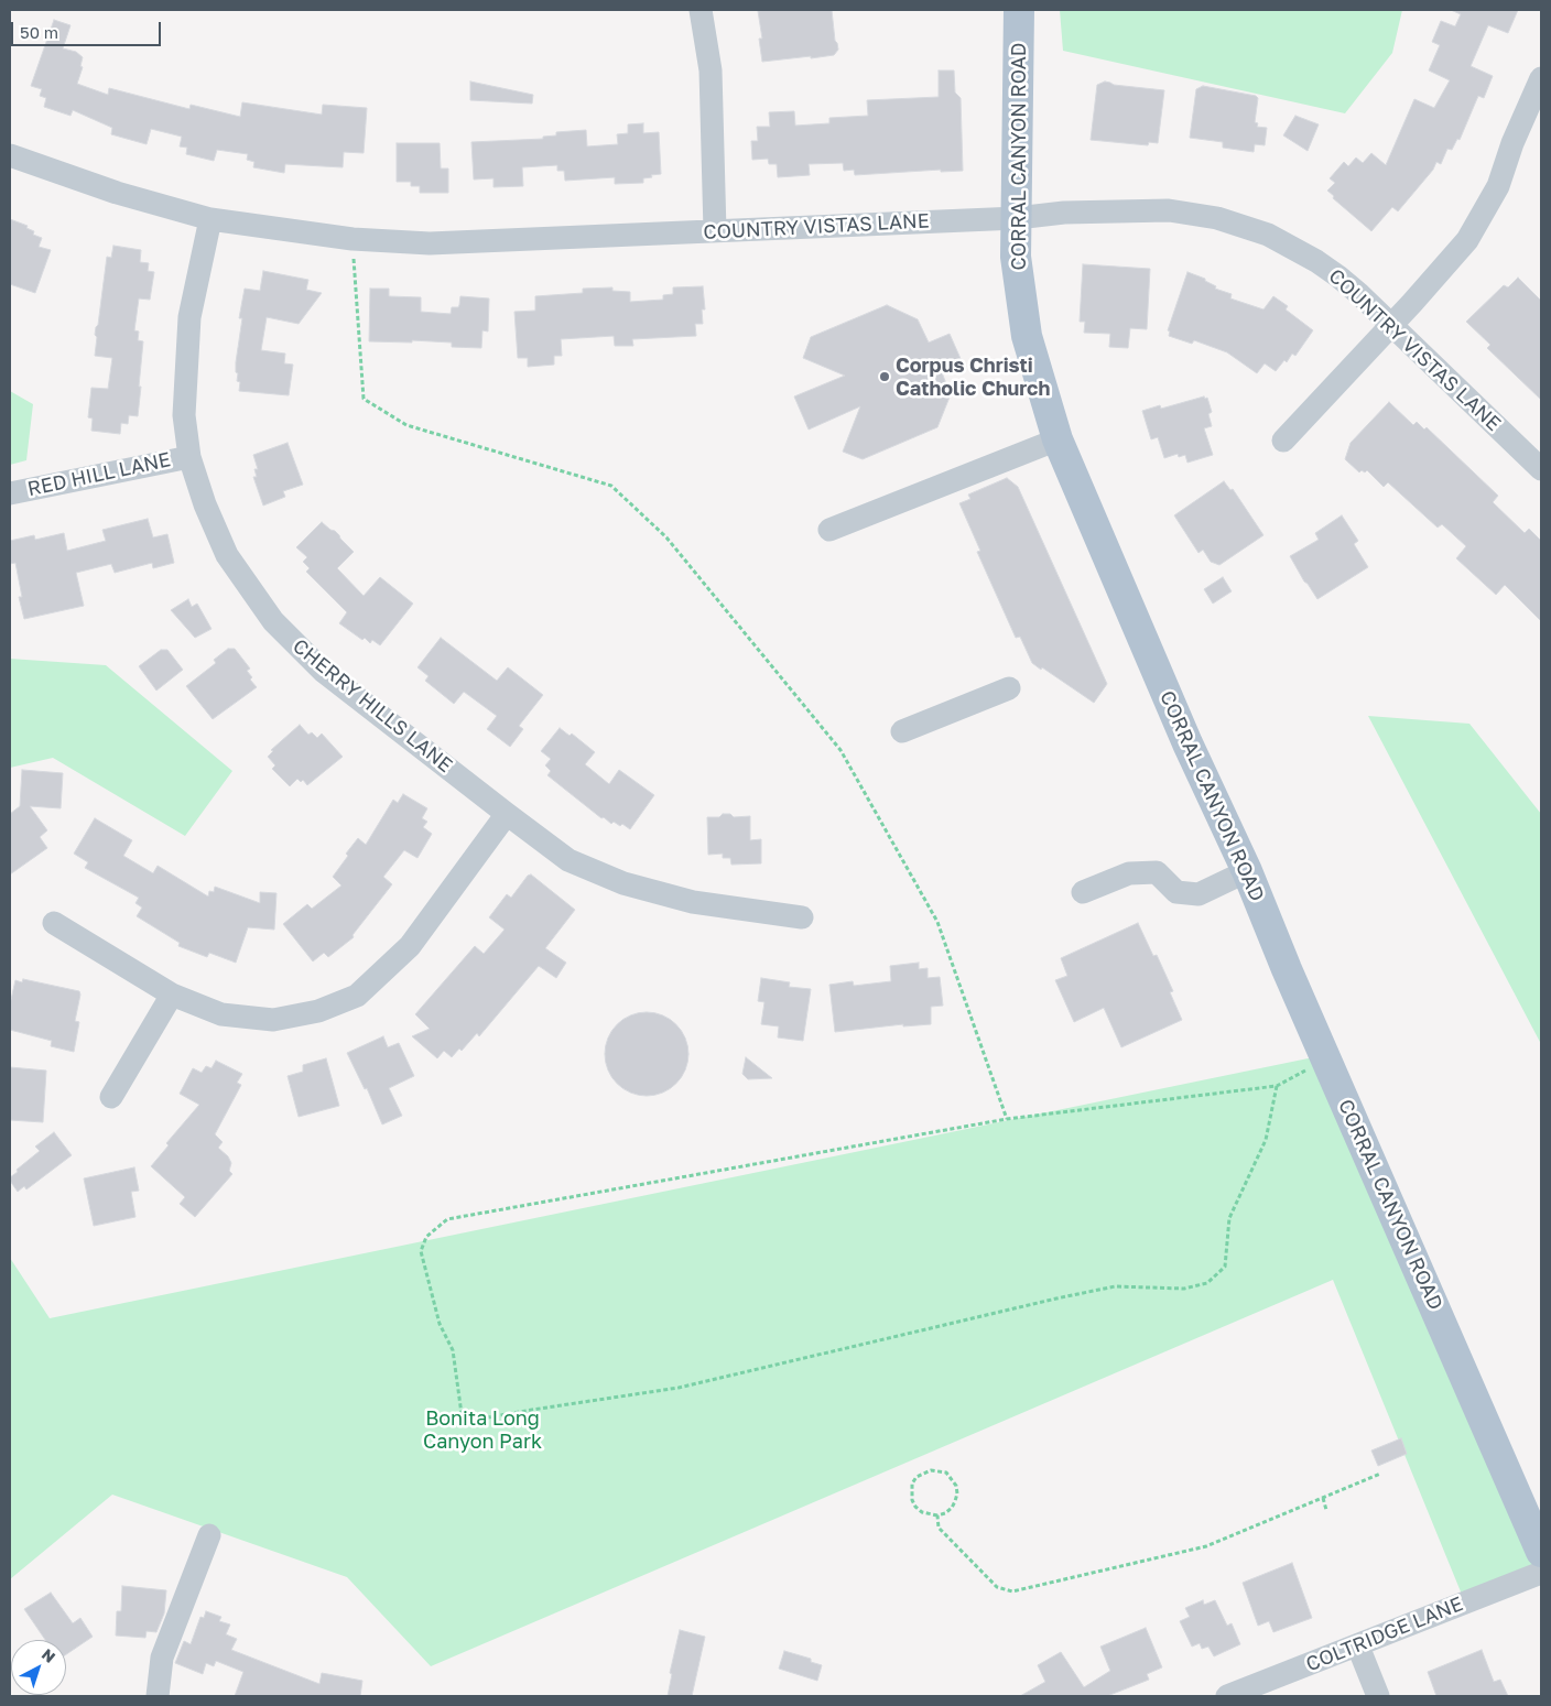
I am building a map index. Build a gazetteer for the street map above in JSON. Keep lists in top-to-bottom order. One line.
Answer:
{"streets":{"main road":["CORRAL CANYON ROAD"],"street":["COUNTRY VISTAS LANE","RED HILL LANE","CHERRY HILLS LANE","COLTRIDGE LANE"]},"crossings":[["CORRAL CANYON ROAD","COUNTRY VISTAS LANE"],["COUNTRY VISTAS LANE","CHERRY HILLS LANE"],["RED HILL LANE","CHERRY HILLS LANE"]],"parks":["Bonita Long Canyon Park"],"places":["Corpus Christi Catholic Church"],"scale_bar":"50 m","north":"top right"}
